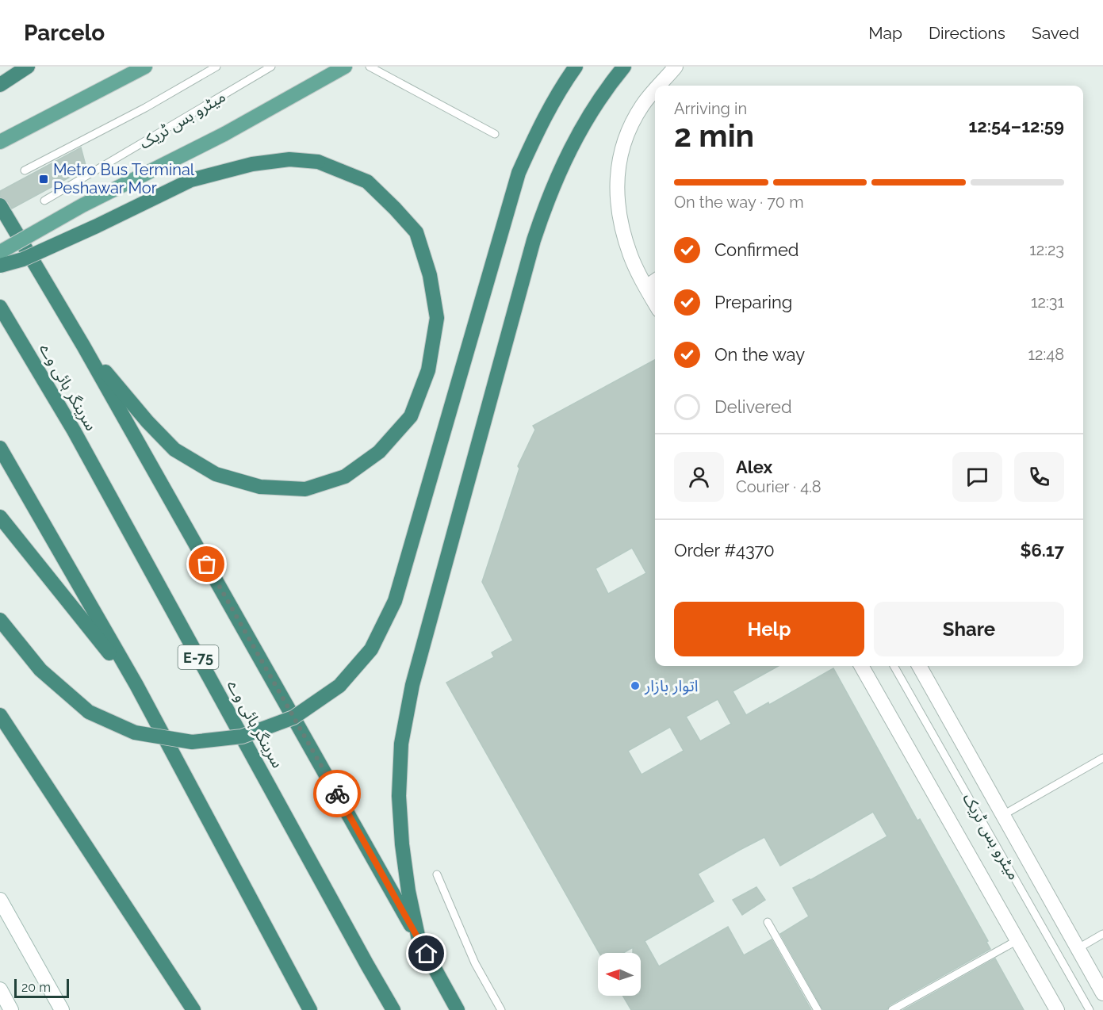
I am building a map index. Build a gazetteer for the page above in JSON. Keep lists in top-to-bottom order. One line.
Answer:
{"streets":{"highway":["سرینگر ہائی وے","E-75"],"lane":["میٹرو بس ٹریک"]},"places":{"transit":["Metro Bus Terminal Peshawar Mor"],"other":["اتوار بازار"]},"scale_bar":"20 m","north":"left","page":{"header":"Parcelo","nav":["Map","Directions","Saved"],"heading":["2 min","Arriving in","12:54–12:59"],"panel":["Alex","Courier · 4.8","Order #4370","$6.17"],"bar":"On the way · 70 m","list":[["Confirmed","12:23"],["Preparing","12:31"],["On the way","12:48"],"Delivered"],"buttons":["Help","Share"],"scale":"20 m"}}
